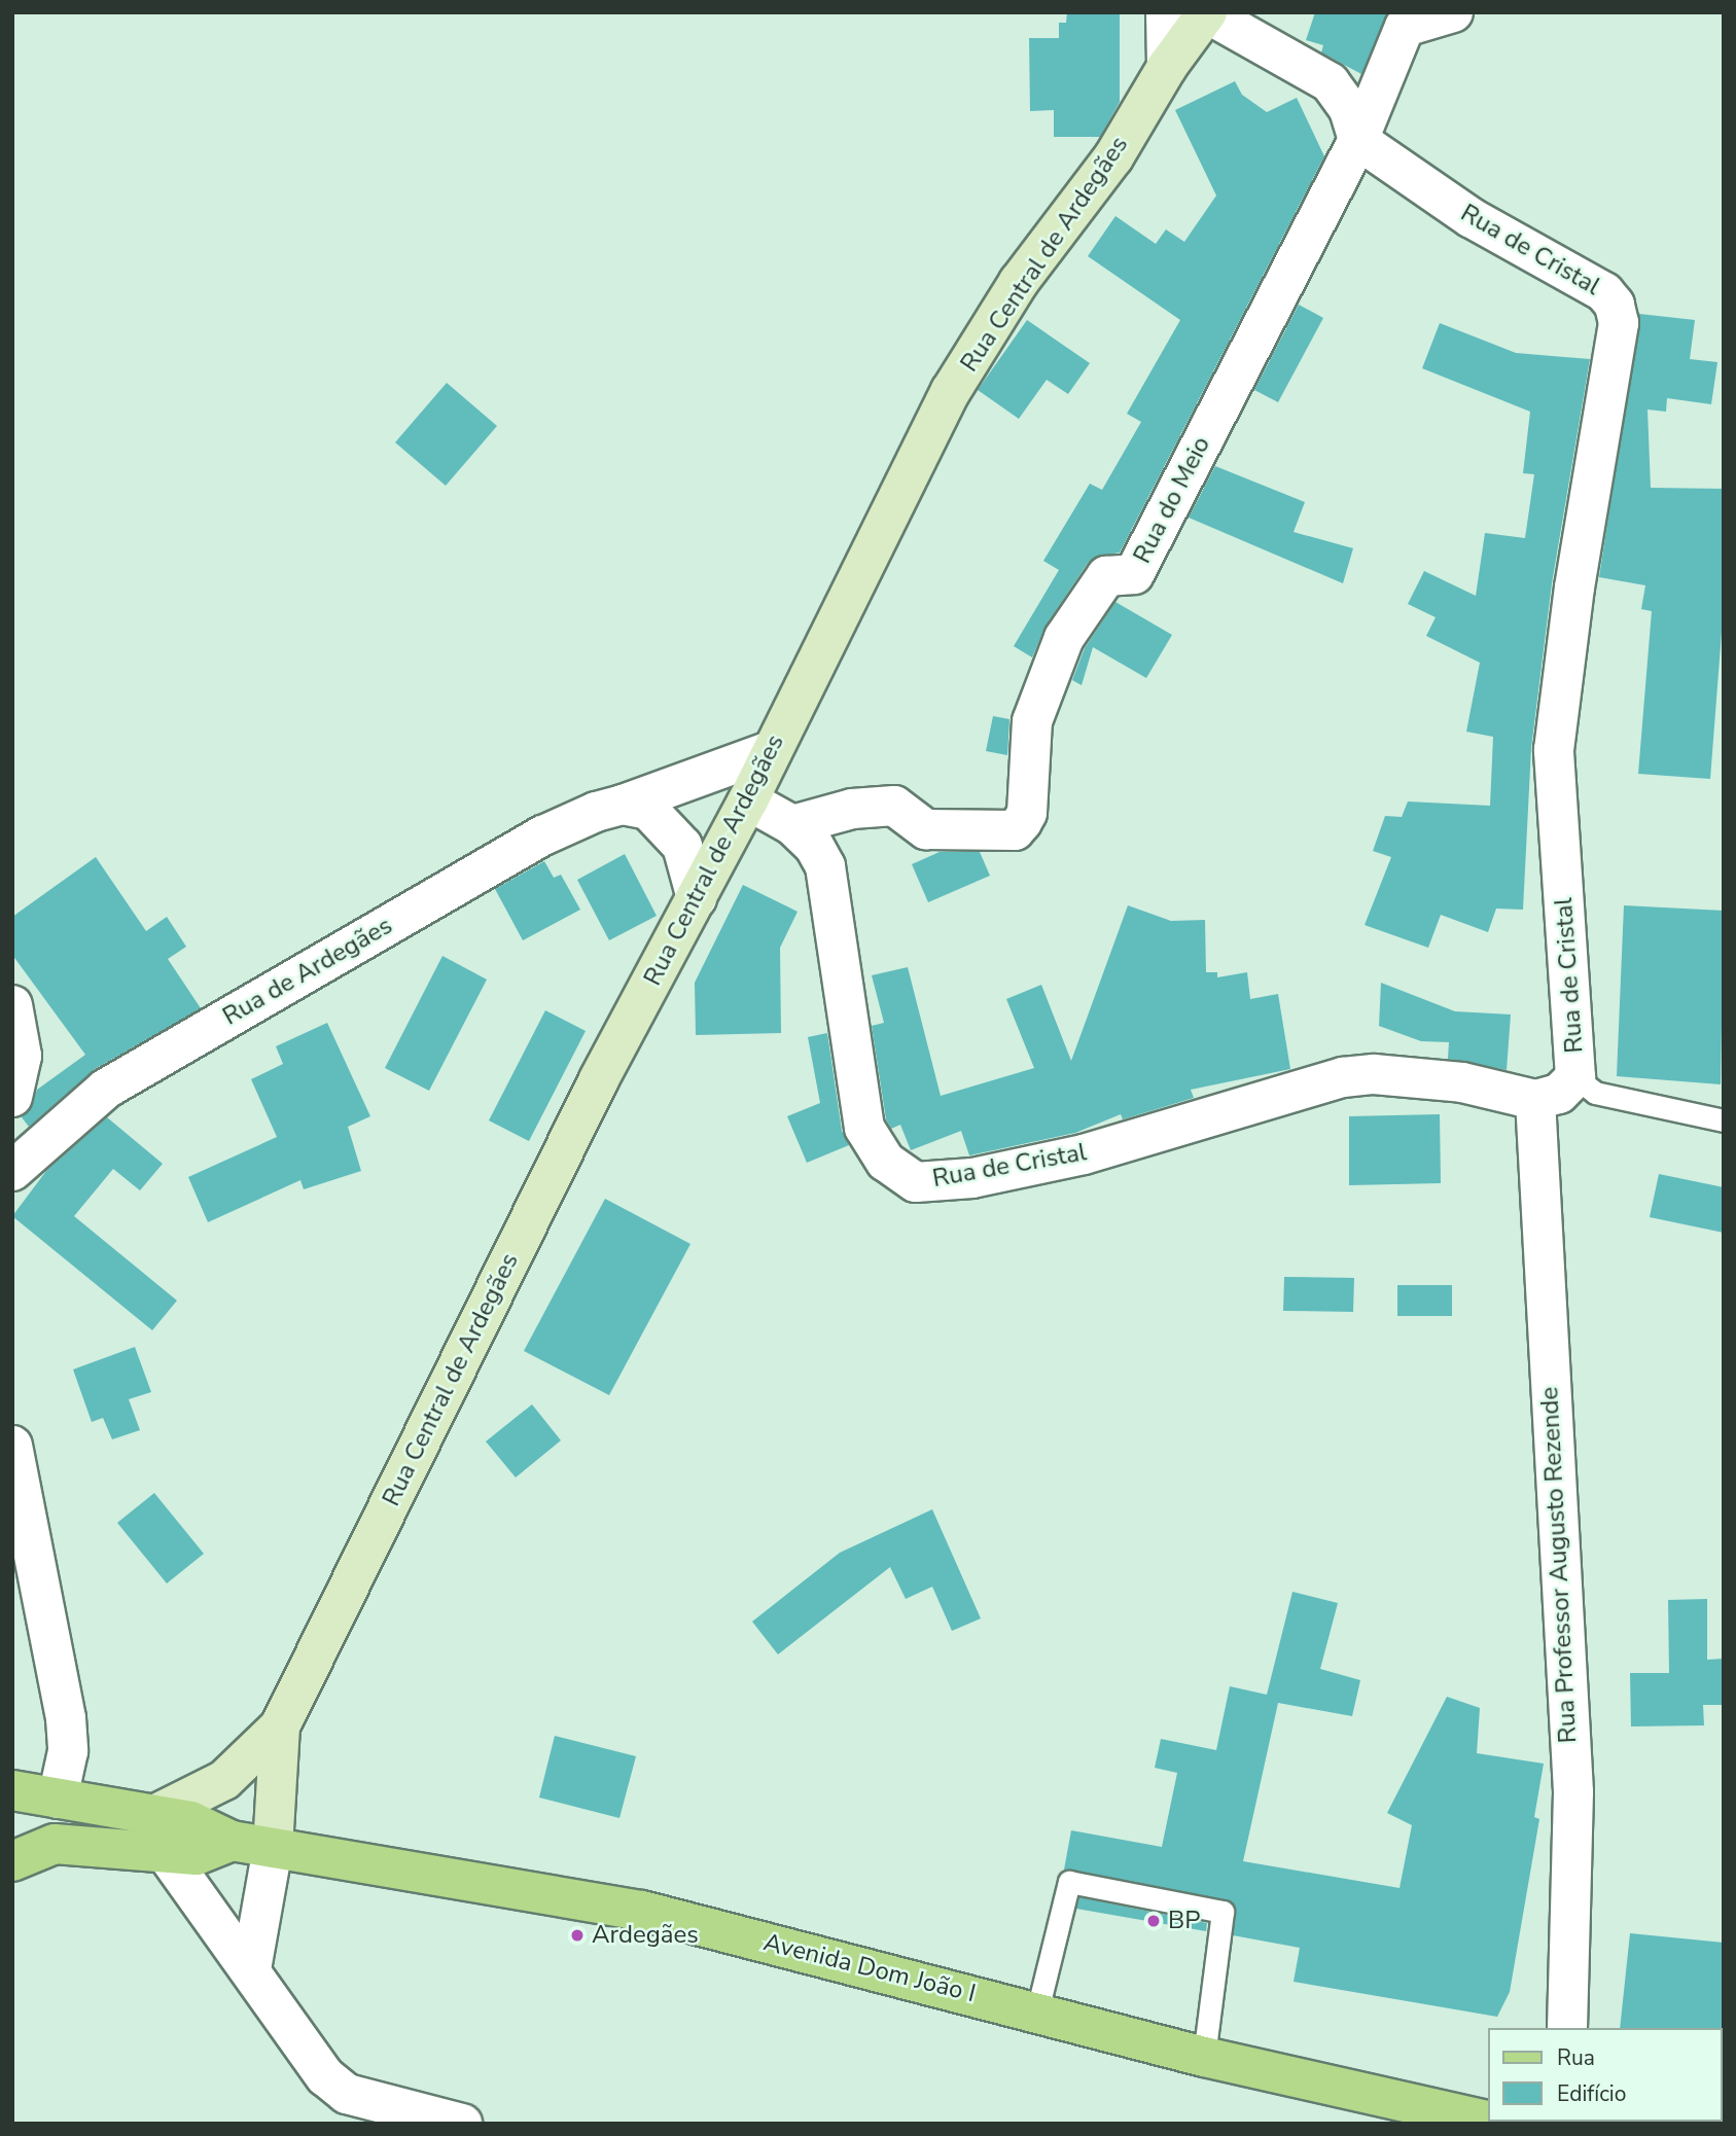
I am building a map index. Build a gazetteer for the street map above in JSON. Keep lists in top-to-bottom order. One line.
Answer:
{"streets":{"main road":["Avenida Dom João I"],"street":["Rua de Cristal","Rua Central de Ardegães","Rua do Meio","Rua de Ardegães","Rua Professor Augusto Rezende"]},"crossings":[["Rua de Cristal","Rua Central de Ardegães"],["Rua de Cristal","Rua do Meio"],["Rua de Cristal","Rua Professor Augusto Rezende"],["Rua Central de Ardegães","Rua de Ardegães"],["Rua Central de Ardegães","Avenida Dom João I"]],"places":["BP","Ardegães"],"legend":["Rua","Edifício"]}
